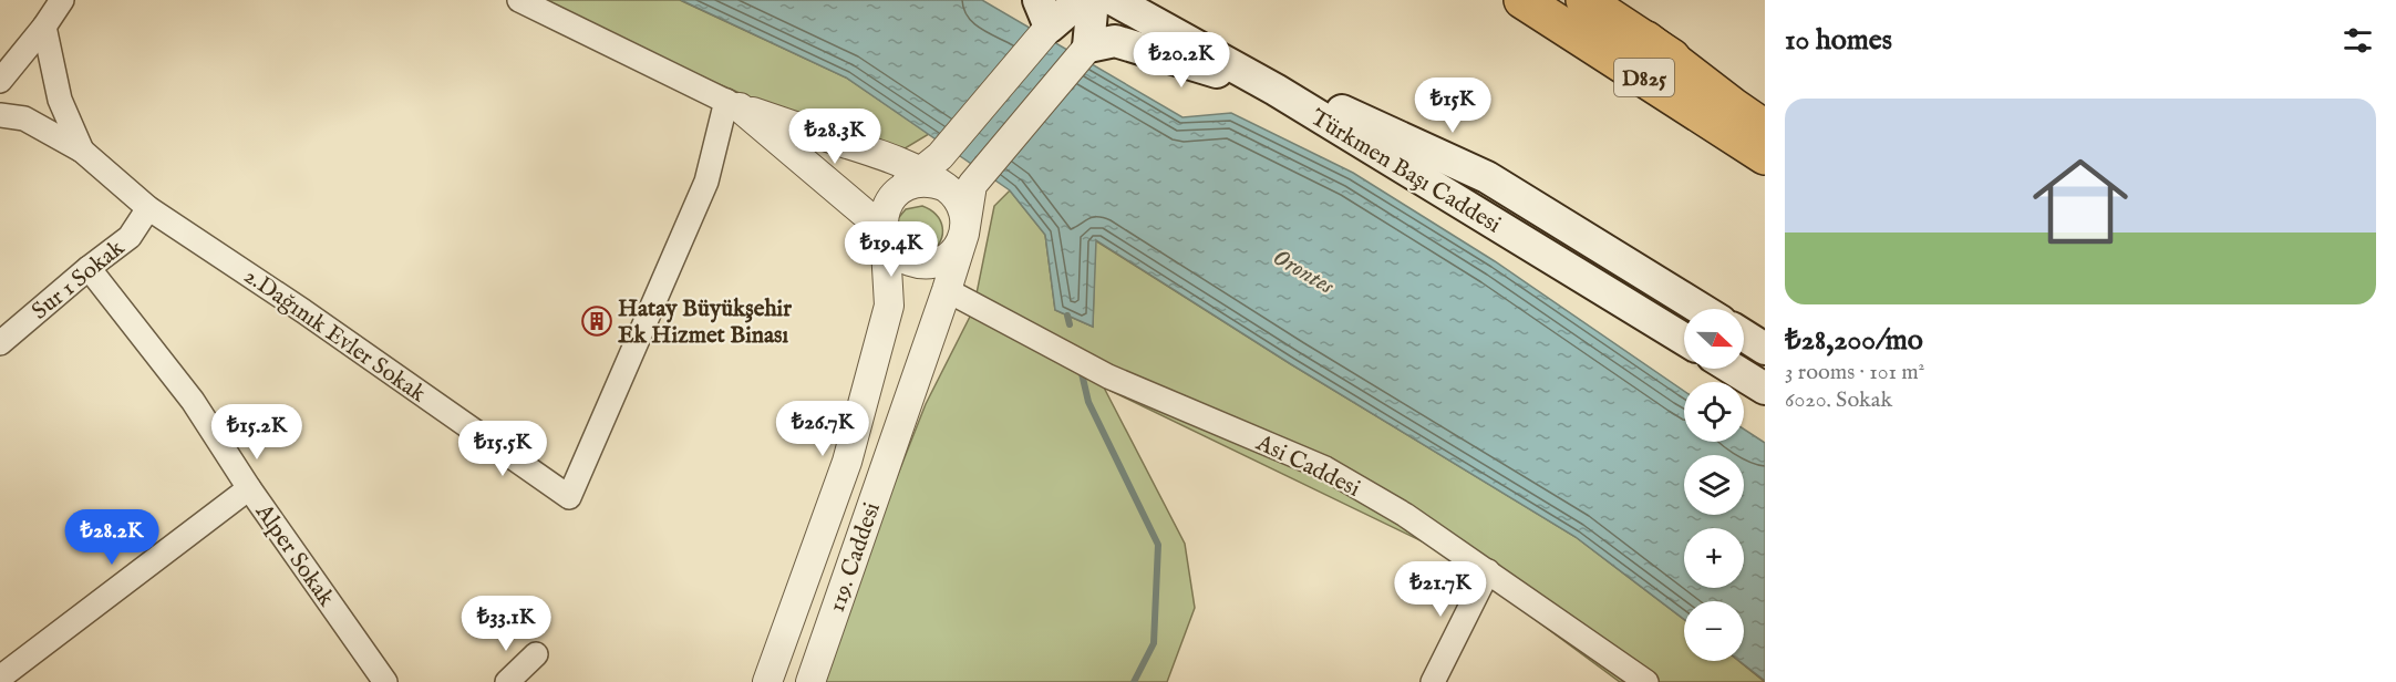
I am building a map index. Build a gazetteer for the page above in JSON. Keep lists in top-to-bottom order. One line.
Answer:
{"streets":{"main road":["D825","Türkmen Başı Caddesi"],"street":["Sur 1 Sokak","2.Dağınık Evler Sokak","Asi Caddesi","Alper Sokak","119. Caddesi"]},"crossings":[["Sur 1 Sokak","2.Dağınık Evler Sokak"],["Sur 1 Sokak","Alper Sokak"],["Asi Caddesi","119. Caddesi"]],"water":["Orontes"],"places":{"building":["Hatay Büyükşehir Ek Hizmet Binası"]},"north":"right","page":{"heading":"10 homes","price":["₺20.2K","₺15K","₺28.3K","₺19.4K","₺26.7K","₺15.2K","₺15.5K","₺28.2K","₺21.7K","₺33.1K"],"list":[{"name":"₺28,200/mo","note":"3 rooms · 101 m² · 6020. Sokak"}],"map_buttons":["+","−"]}}
